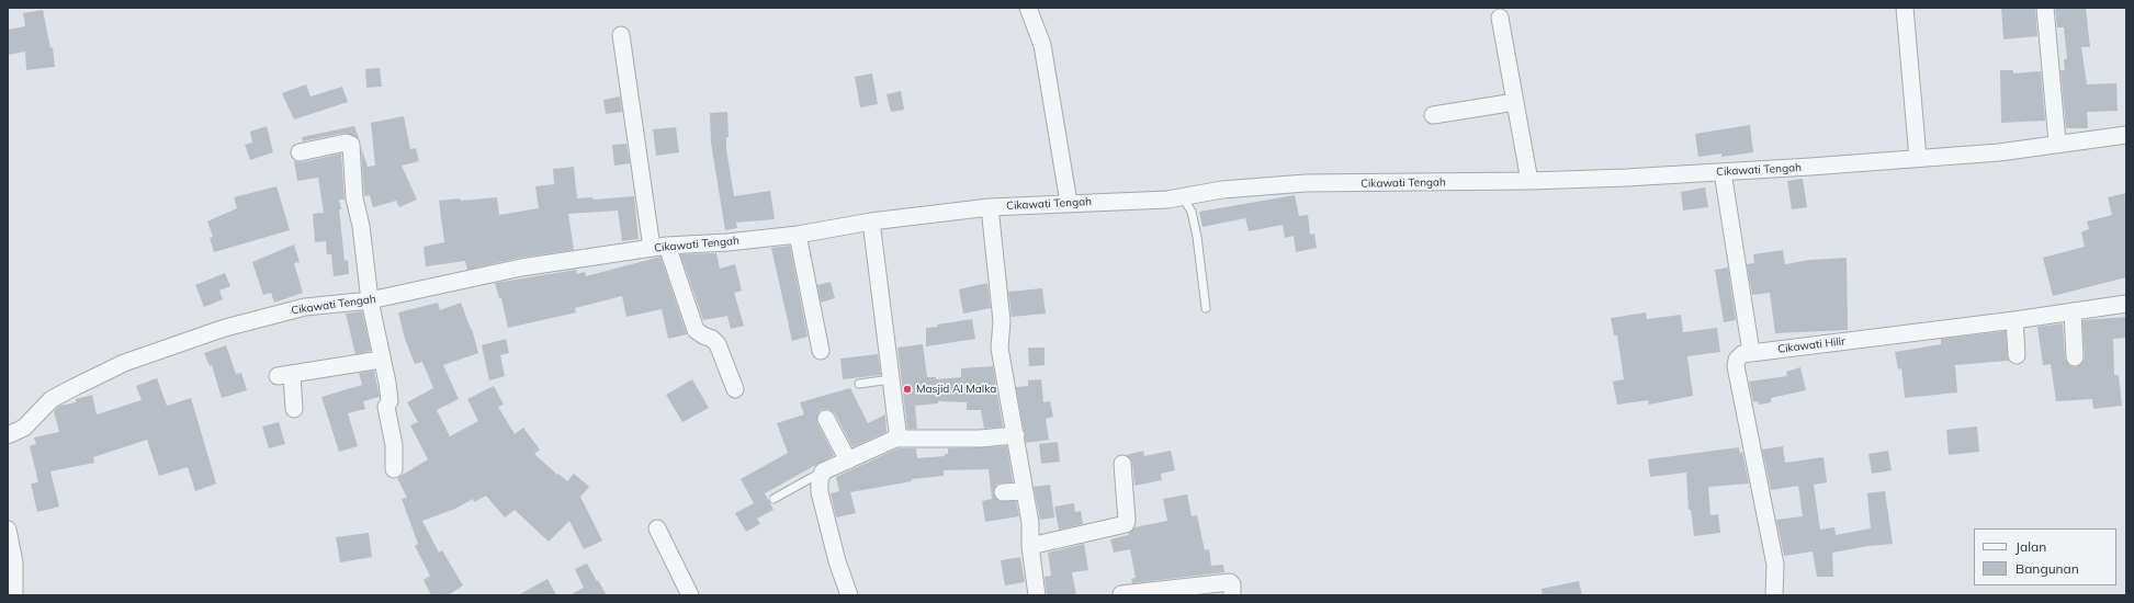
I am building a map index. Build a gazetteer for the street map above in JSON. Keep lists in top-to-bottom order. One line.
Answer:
{"streets":{"street":["Cikawati Tengah","Cikawati Hilir"]},"places":["Masjid Al Malka"],"legend":["Jalan","Bangunan"]}
